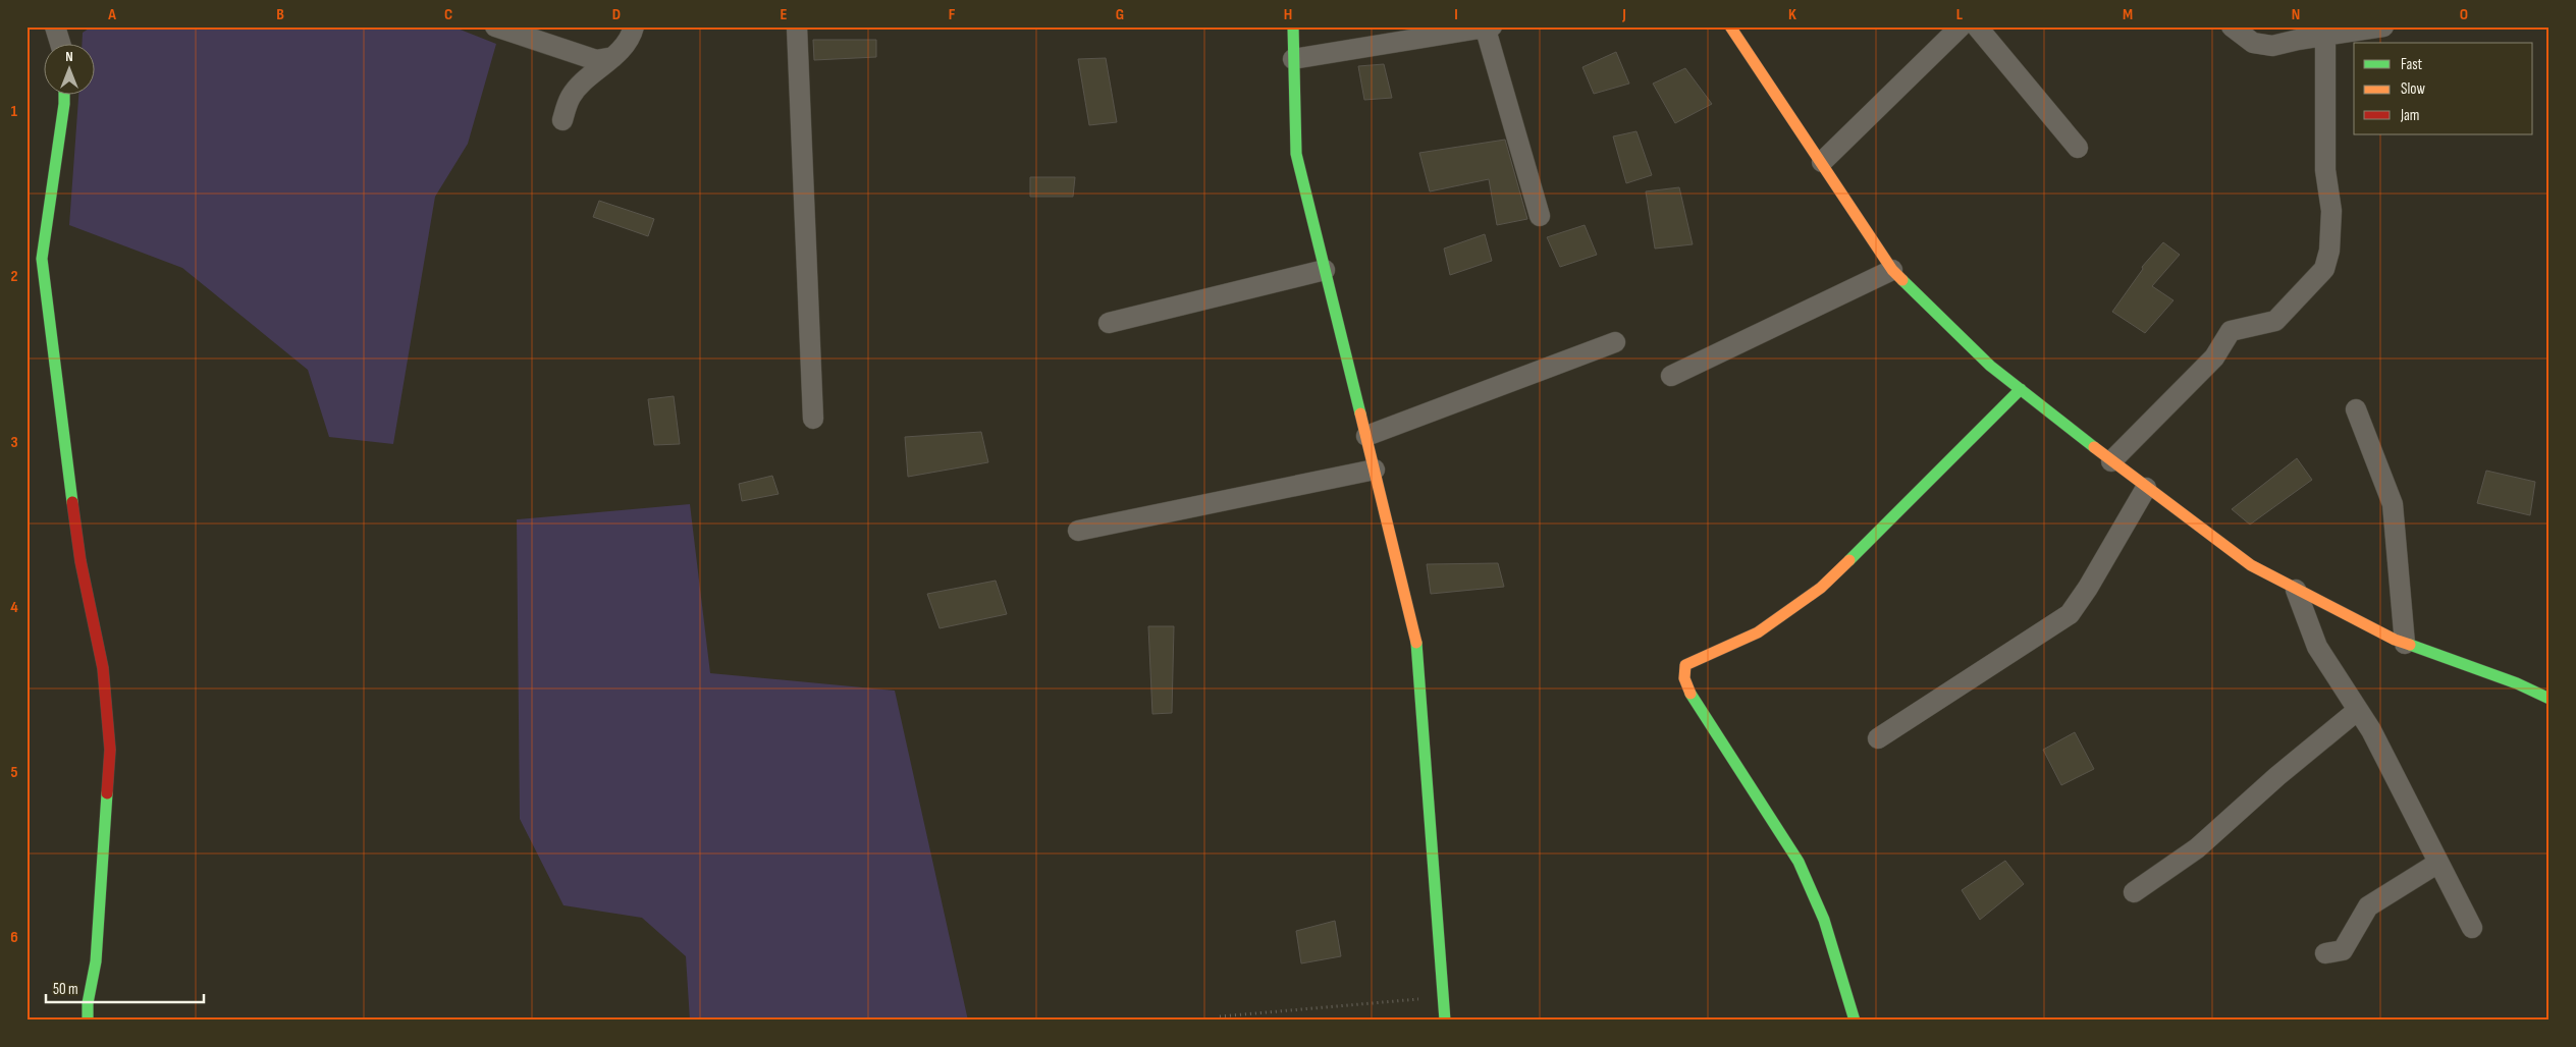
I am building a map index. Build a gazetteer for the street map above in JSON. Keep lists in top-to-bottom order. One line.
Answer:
{"legend":["Fast","Slow","Jam"],"scale_bar":"50 m","north":"top","grid":{"columns":["A","B","C","D","E","F","G","H","I","J","K","L","M","N","O"],"rows":["1","2","3","4","5","6"]}}
